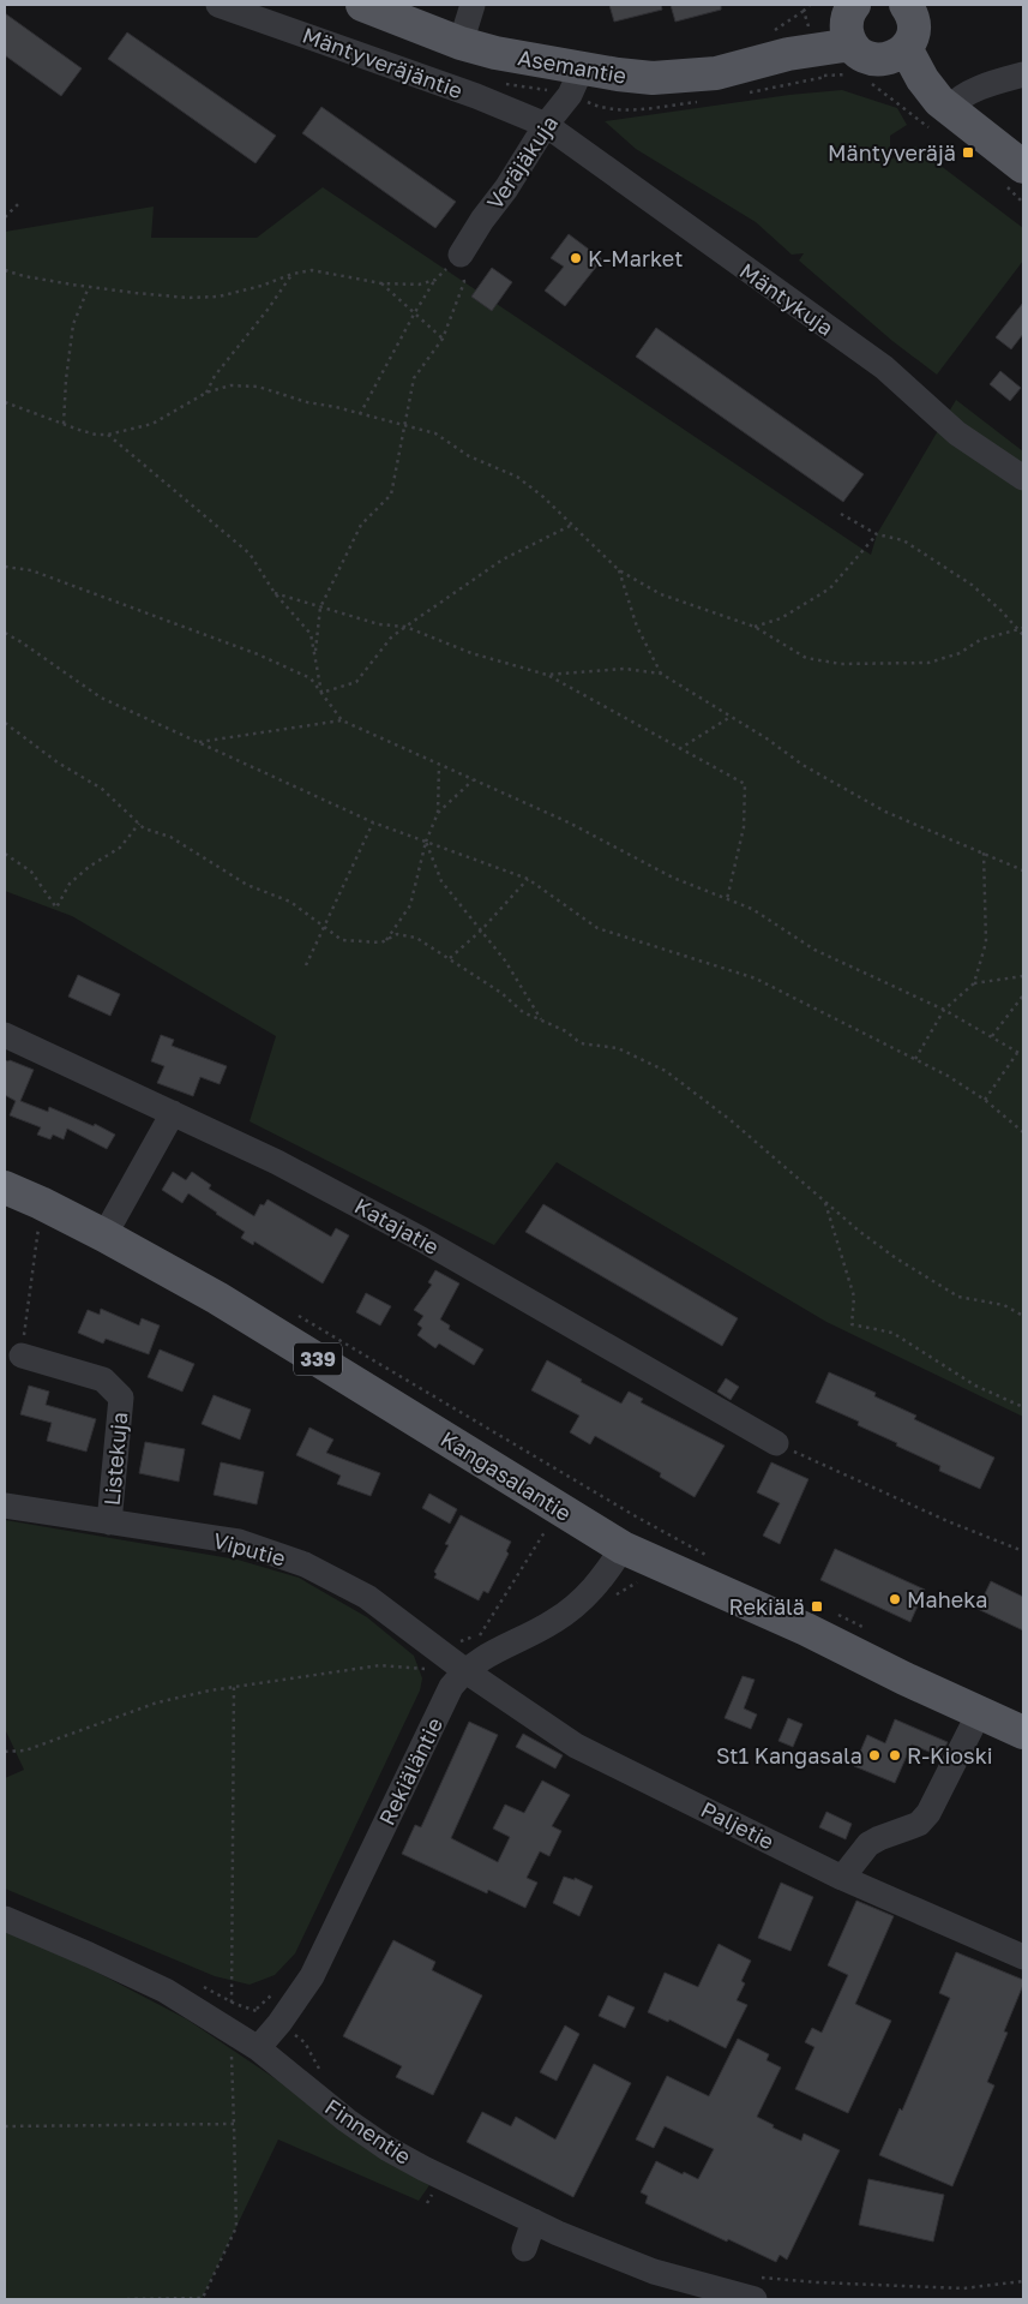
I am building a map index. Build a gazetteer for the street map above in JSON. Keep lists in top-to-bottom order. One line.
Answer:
{"streets":{"main road":["Asemantie","339","Kangasalantie"],"street":["Mäntyveräjäntie","Veräjäkuja","Mäntykuja","Katajatie","Listekuja","Viputie","Rekiäläntie","Paljetie","Finnentie"]},"crossings":[["Mäntyveräjäntie","Veräjäkuja"],["Mäntyveräjäntie","Mäntykuja"],["Asemantie","Veräjäkuja"],["Veräjäkuja","Mäntykuja"],["Listekuja","Viputie"],["Kangasalantie","Rekiäläntie"],["Viputie","Rekiäläntie"],["Viputie","Paljetie"],["Rekiäläntie","Paljetie"],["Rekiäläntie","Finnentie"]],"places":{"transit":["Mäntyveräjä","Rekiälä"],"other":["K-Market","Maheka","St1 Kangasala","R-Kioski"]}}
